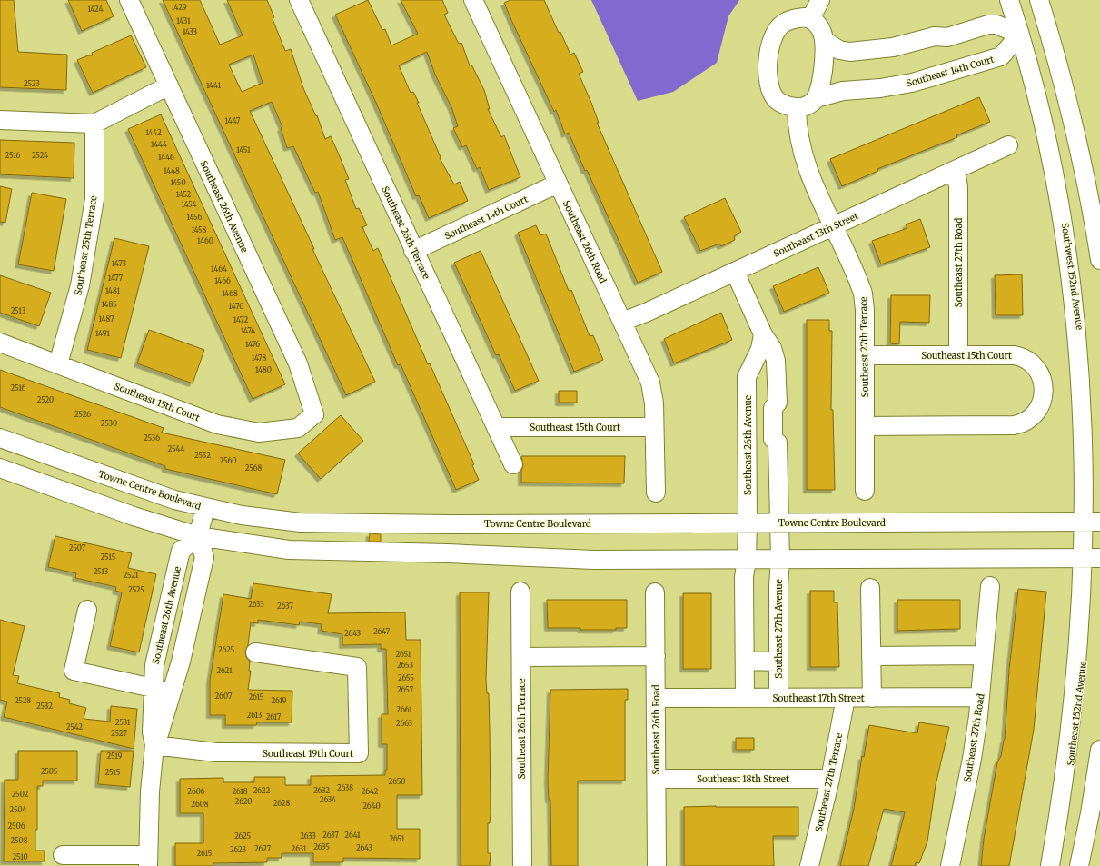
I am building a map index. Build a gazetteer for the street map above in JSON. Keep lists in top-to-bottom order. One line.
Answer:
{"streets":{"street":["Southeast 14th Court","Southeast 26th Avenue","Southeast 26th Terrace","Southeast 13th Street","Southeast 26th Road","Southeast 25th Terrace","Southeast 27th Road","Southwest 152nd Avenue","Southeast 27th Terrace","Southeast 15th Court","Towne Centre Boulevard","Southeast 27th Avenue","Southeast 17th Street","Southeast 152nd Avenue","Southeast 19th Court","Southeast 18th Street"]},"crossings":[["Southeast 14th Court","Southeast 26th Terrace"],["Southeast 14th Court","Southeast 26th Road"],["Southeast 14th Court","Southwest 152nd Avenue"],["Southeast 14th Court","Southeast 27th Terrace"],["Southeast 26th Avenue","Southeast 15th Court"],["Southeast 26th Avenue","Towne Centre Boulevard"],["Southeast 26th Avenue","Southeast 19th Court"],["Southeast 26th Terrace","Southeast 15th Court"],["Southeast 13th Street","Southeast 26th Road"],["Southeast 13th Street","Southeast 27th Road"],["Southeast 13th Street","Southeast 27th Terrace"],["Southeast 26th Road","Southeast 15th Court"],["Southeast 26th Road","Southeast 17th Street"],["Southeast 26th Road","Southeast 18th Street"],["Southeast 25th Terrace","Southeast 15th Court"],["Southeast 27th Road","Southeast 15th Court"],["Southeast 27th Road","Southeast 17th Street"],["Southwest 152nd Avenue","Towne Centre Boulevard"],["Southwest 152nd Avenue","Southeast 152nd Avenue"],["Southeast 27th Terrace","Southeast 15th Court"],["Southeast 27th Terrace","Southeast 17th Street"],["Southeast 27th Terrace","Southeast 18th Street"],["Southeast 27th Avenue","Southeast 17th Street"]],"house_numbers":["1429","1424","1431","1433","2523","1441","1447","1442","1444","1451","2516","2524","1446","1448","1450","1452","1454","1456","1458","1460","1473","1464","1477","1466","1481","1468","1485","1470","2513","1487","1472","1474","1491","1476","1478","1480","2516","2520","2526","2530","2536","2544","2552","2560","2568","2507","2515","2513","2521","2525","2633","2637","2647","2643","2625","2651","2653","2621","2655","2657","2607","2615","2528","2619","2532","2661","2613","2617","2531","2663","2542","2527","2519","2505","2515","2650","2638","2622","2632","2606","2618","2642","2502","2634","2620","2628","2608","2640","2504","2506","2637","2641","2625","2633","2651","2508","2635","2643","2627","2631","2623","2615","2510"]}
